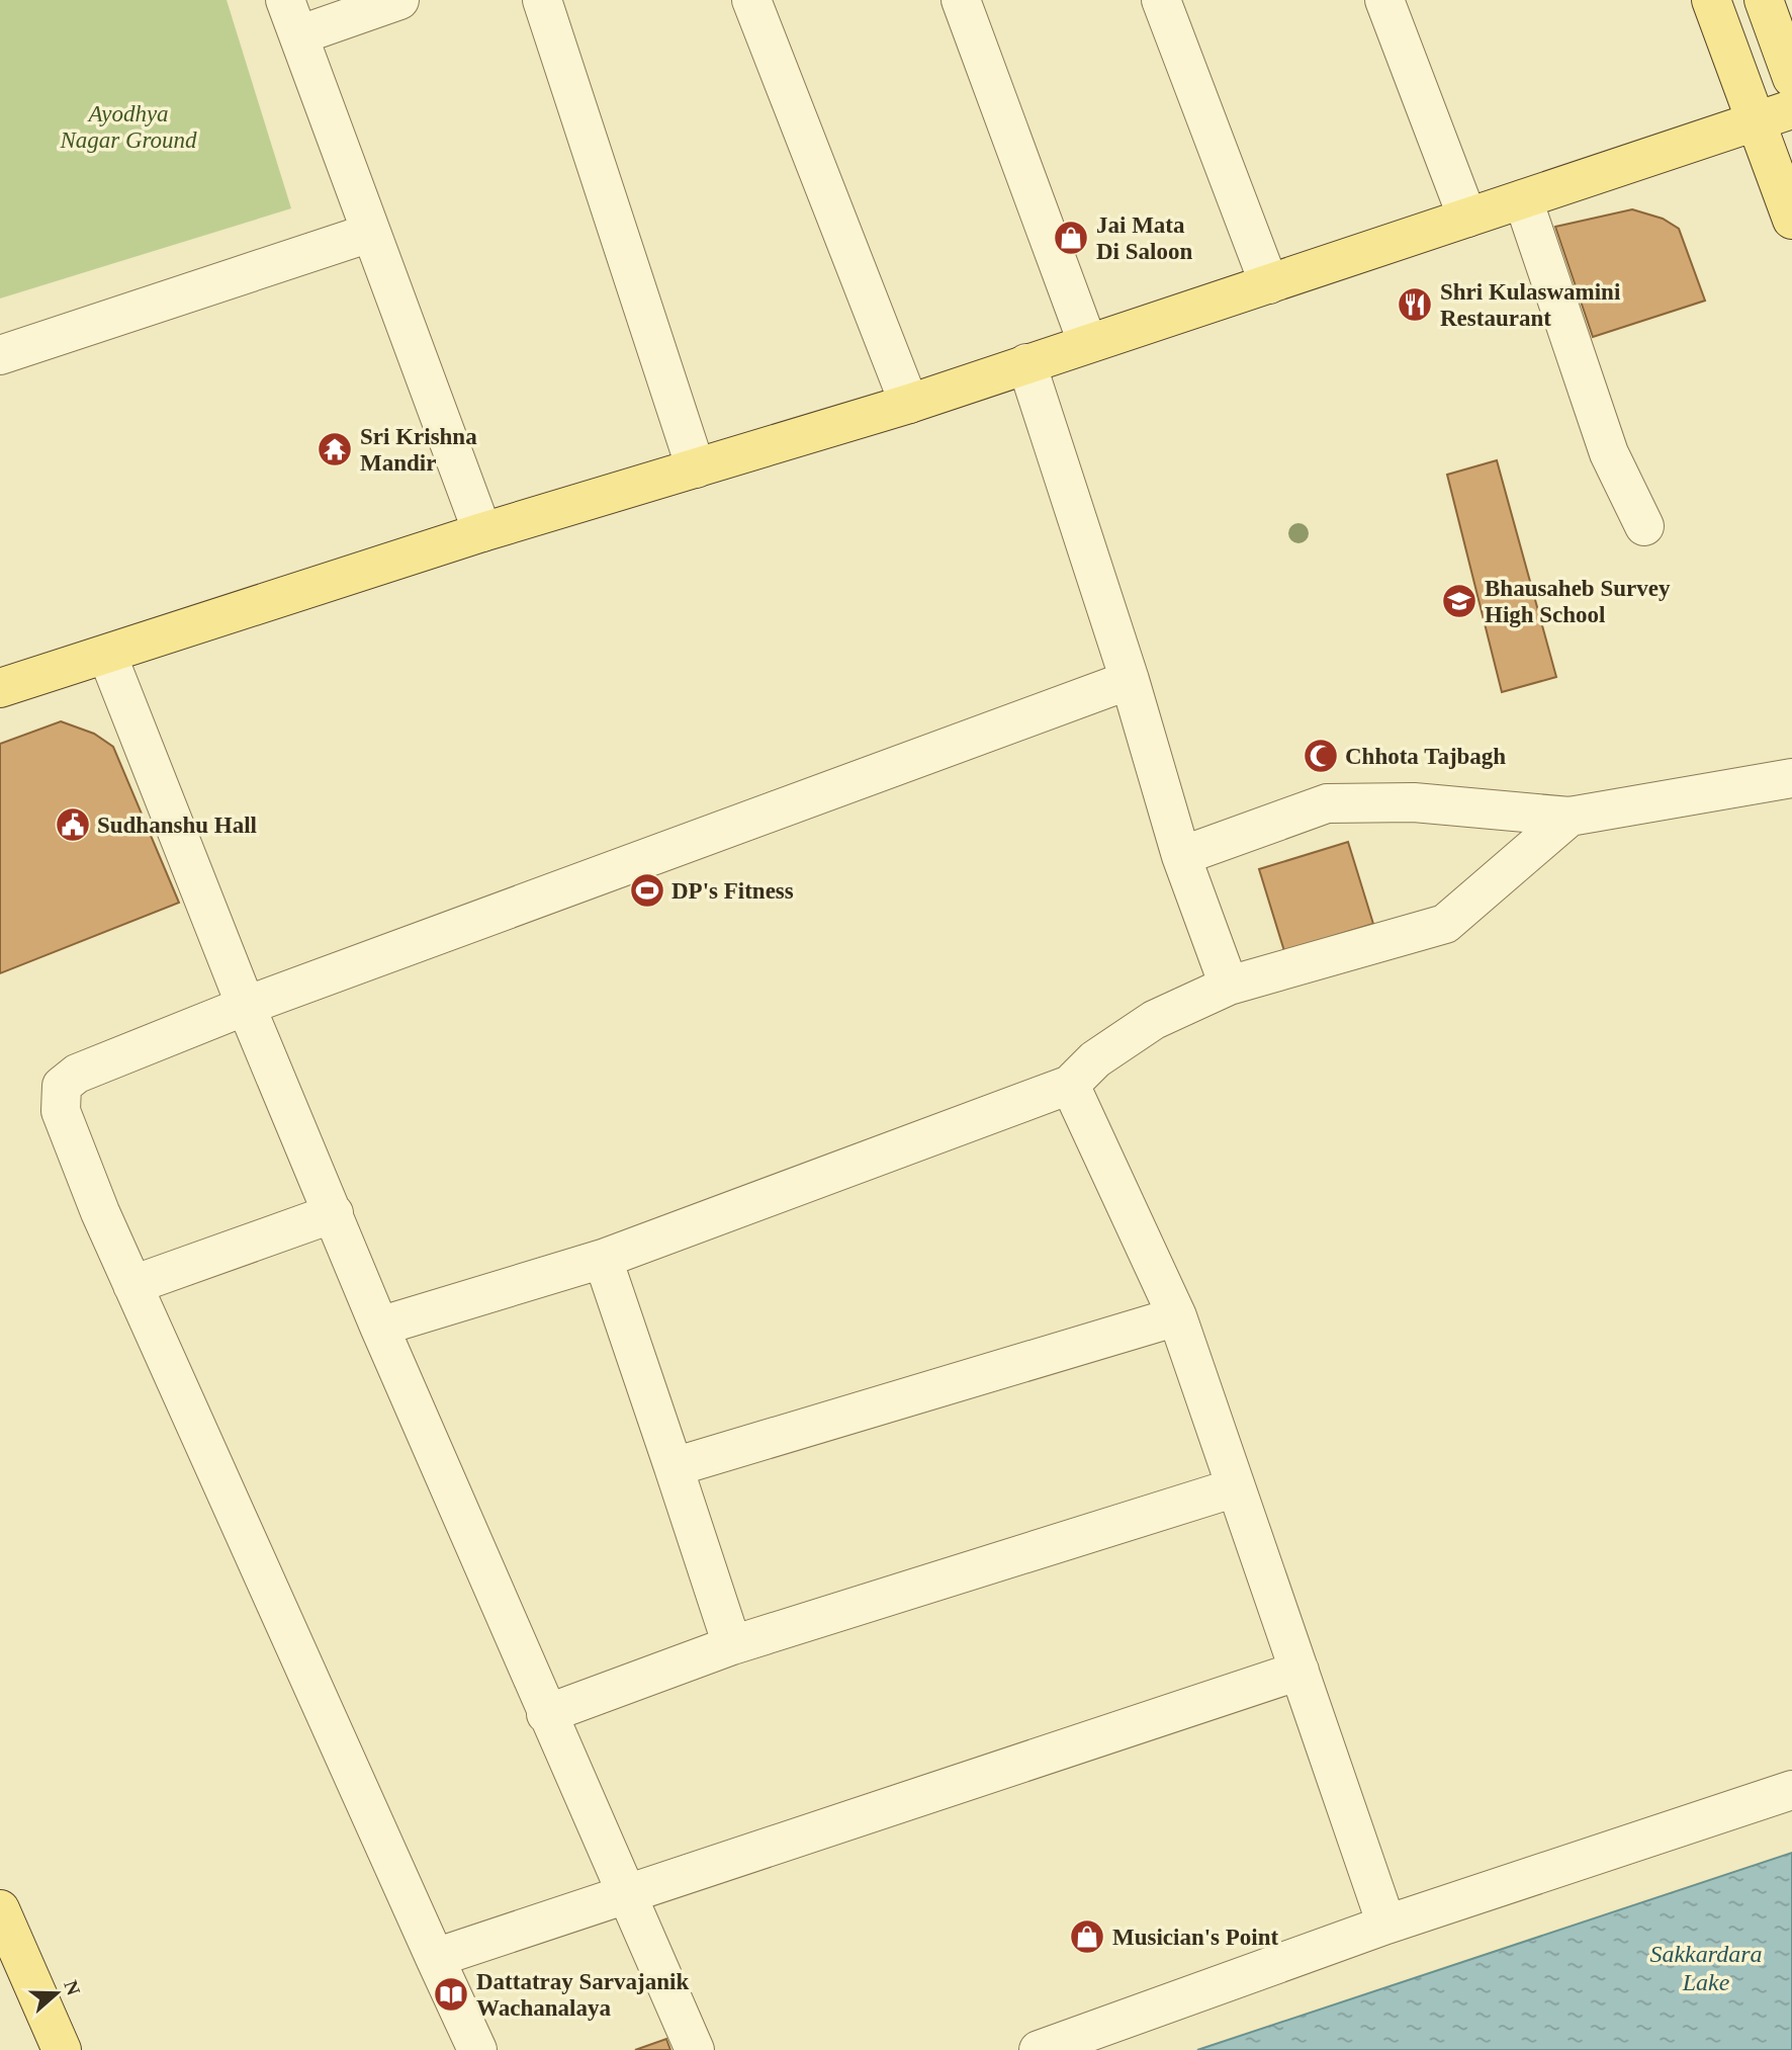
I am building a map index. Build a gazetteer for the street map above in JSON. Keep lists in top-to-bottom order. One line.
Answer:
{"water":["Sakkardara Lake"],"parks":["Ayodhya Nagar Ground"],"places":{"shop":["Jai Mata Di Saloon","Musician's Point"],"restaurant":["Shri Kulaswamini Restaurant"],"temple":["Sri Krishna Mandir"],"school or university":["Bhausaheb Survey High School"],"mosque":["Chhota Tajbagh"],"public building":["Sudhanshu Hall"],"sports":["DP's Fitness"],"library":["Dattatray Sarvajanik Wachanalaya"]},"north":"right"}
